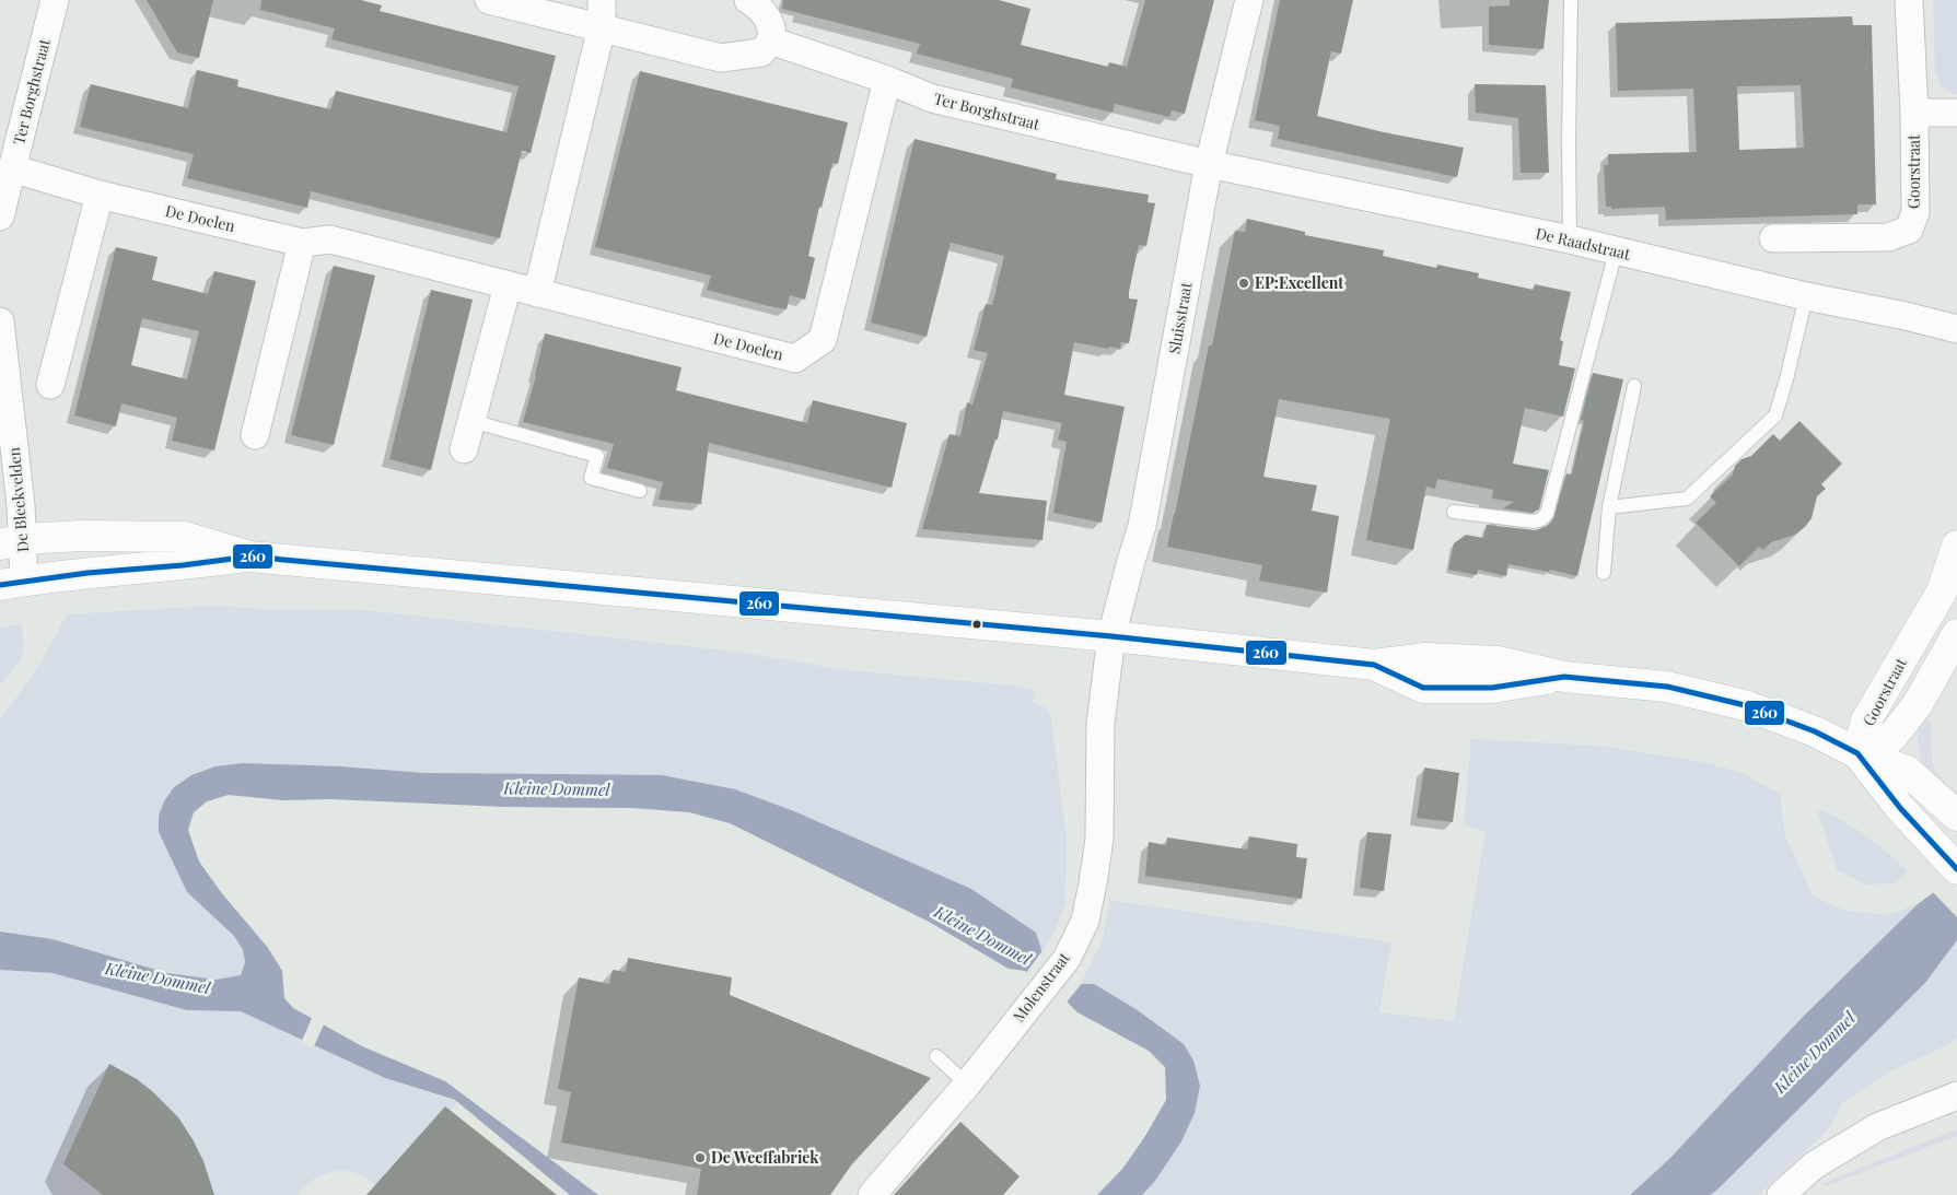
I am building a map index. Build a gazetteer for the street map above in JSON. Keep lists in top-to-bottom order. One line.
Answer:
{"streets":{"main road":["Goorstraat"],"street":["Ter Borghstraat","De Doelen","De Raadstraat","Sluisstraat","De Bleekvelden","Molenstraat"]},"crossings":[["Ter Borghstraat","De Doelen"],["Ter Borghstraat","De Raadstraat"],["Ter Borghstraat","Sluisstraat"],["De Raadstraat","Sluisstraat"],["Sluisstraat","Molenstraat"]],"water":["Kleine Dommel"],"places":["EP:Excellent","De Weeffabriek"],"lines":["transit line 260"]}
